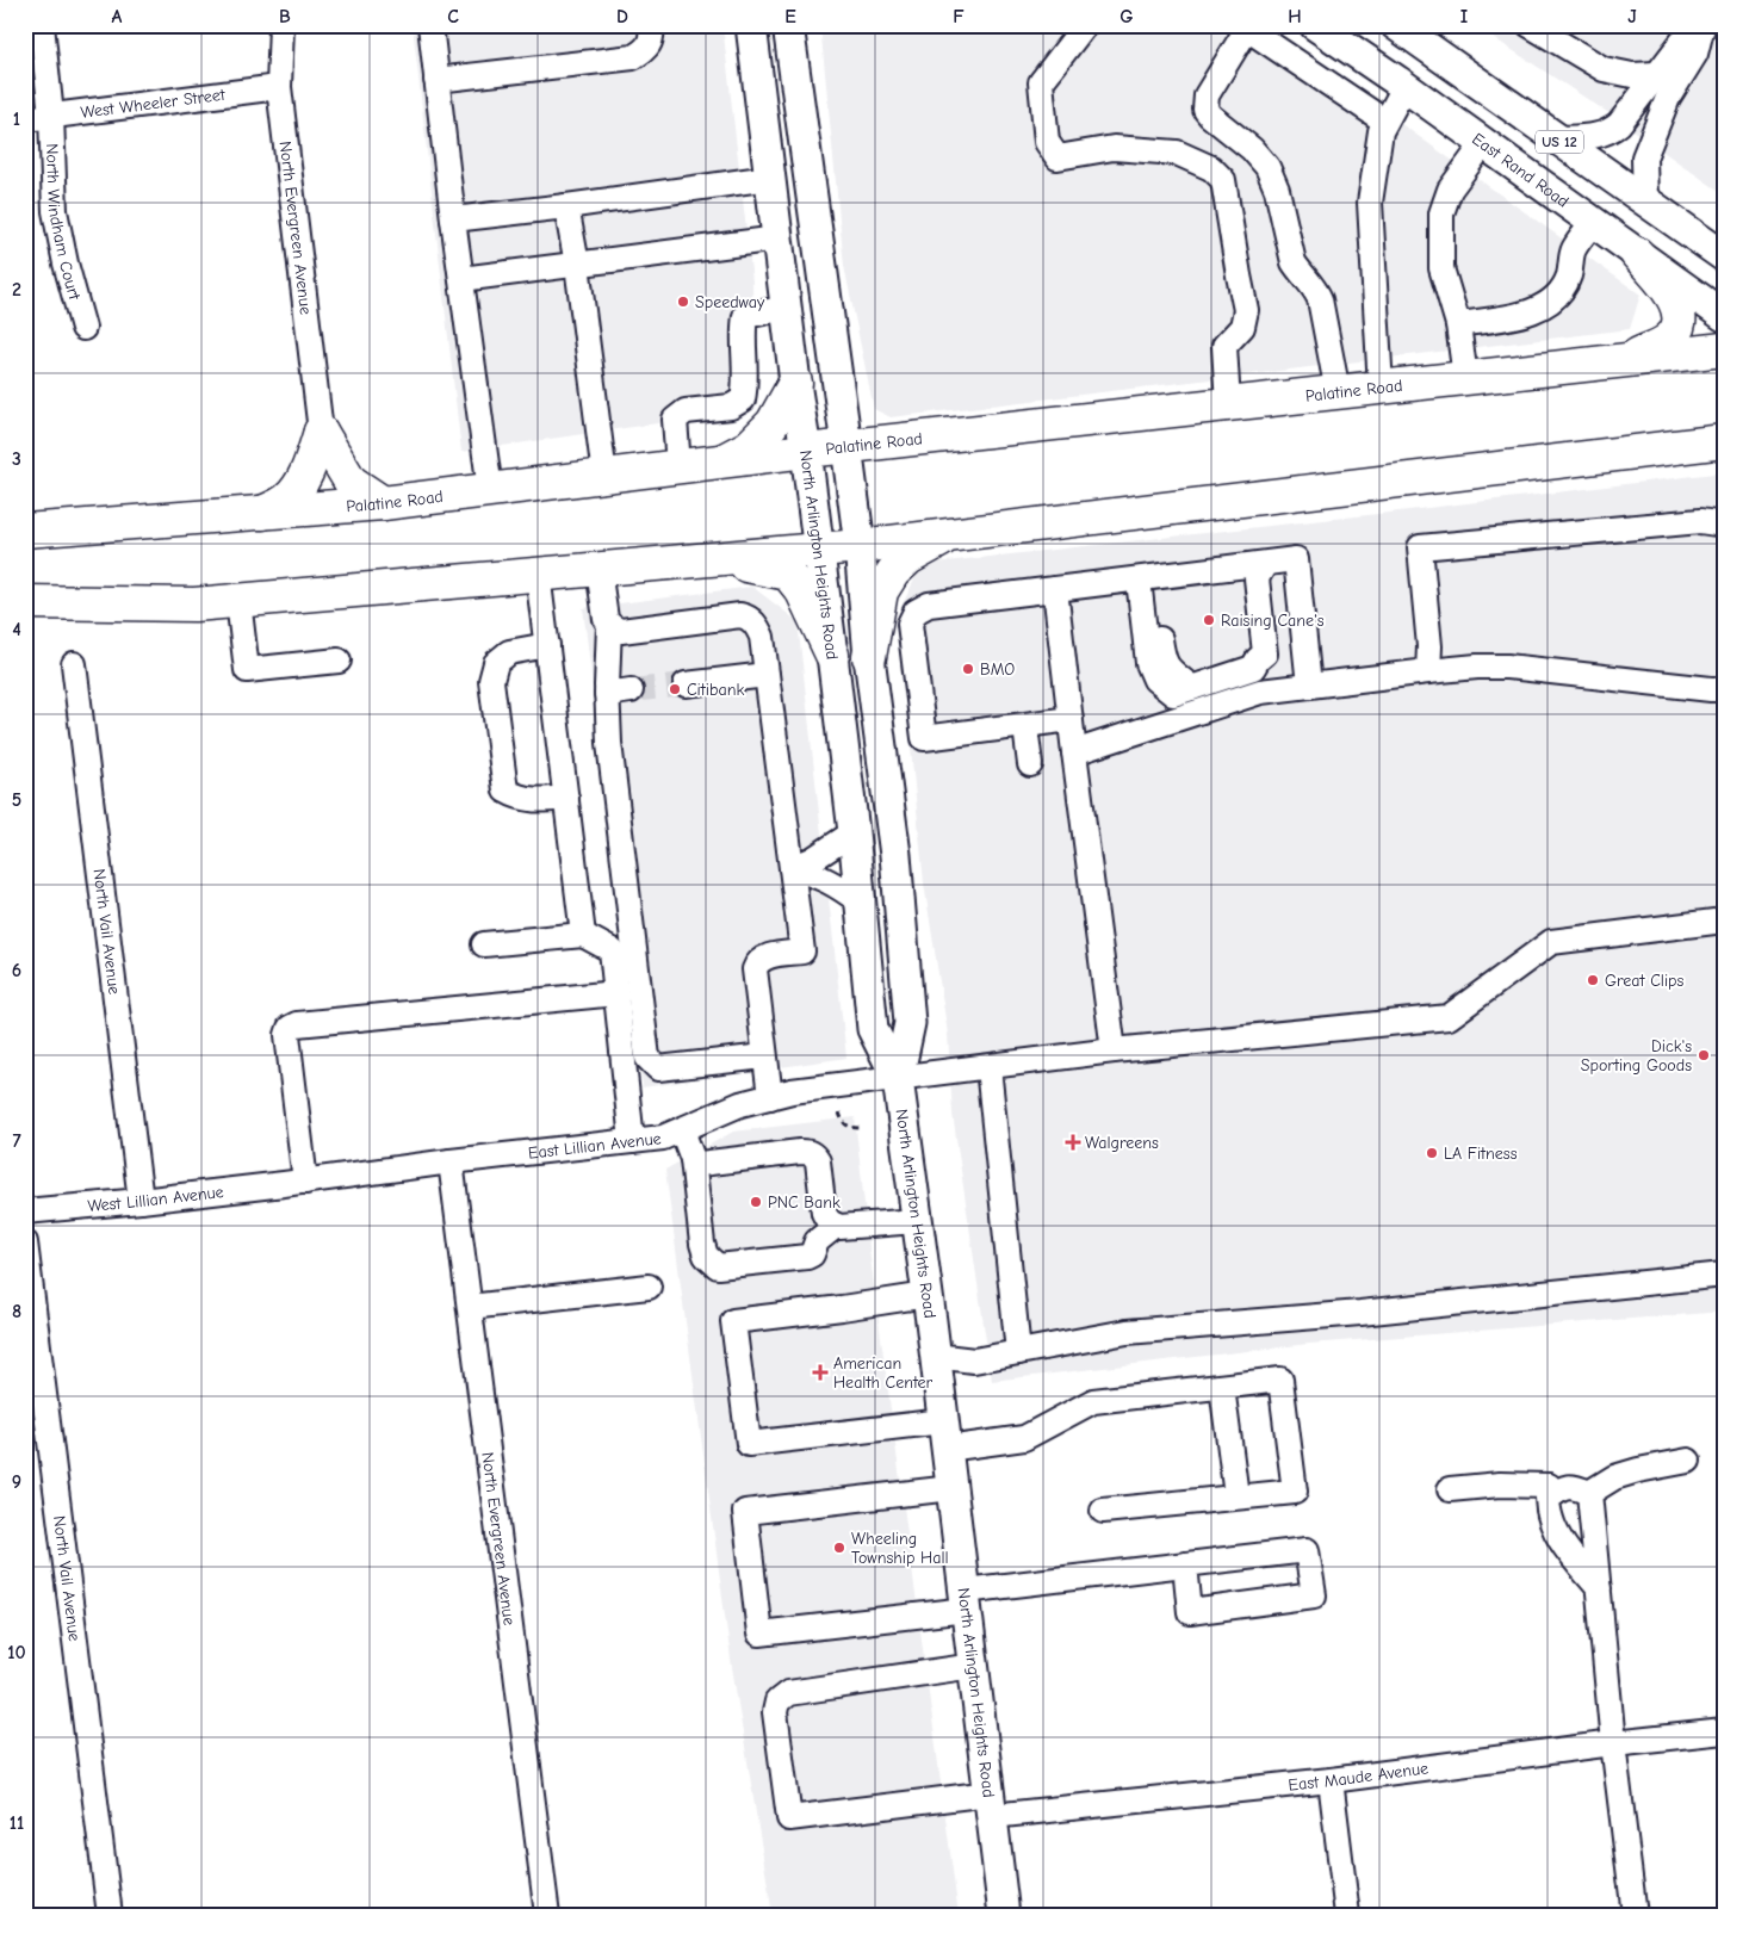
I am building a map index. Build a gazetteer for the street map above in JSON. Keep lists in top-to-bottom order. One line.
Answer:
{"streets":{"highway":["Palatine Road"],"main road":["US 12","East Rand Road","North Arlington Heights Road"],"street":["West Wheeler Street","North Windham Court","North Evergreen Avenue","North Vail Avenue","East Lillian Avenue","West Lillian Avenue","East Maude Avenue"]},"crossings":[["West Wheeler Street","North Windham Court"],["West Wheeler Street","North Evergreen Avenue"],["North Evergreen Avenue","East Lillian Avenue"],["Palatine Road","North Arlington Heights Road"],["North Arlington Heights Road","East Lillian Avenue"],["North Arlington Heights Road","East Maude Avenue"],["North Vail Avenue","West Lillian Avenue"],["East Lillian Avenue","West Lillian Avenue"]],"places":{"other":["Speedway","Raising Cane's","BMO","Citibank","Great Clips","Dick's Sporting Goods","LA Fitness","PNC Bank","Wheeling Township Hall"],"health":["Walgreens","American Health Center"]},"grid":{"columns":["A","B","C","D","E","F","G","H","I","J"],"rows":["1","2","3","4","5","6","7","8","9","10","11"]}}
